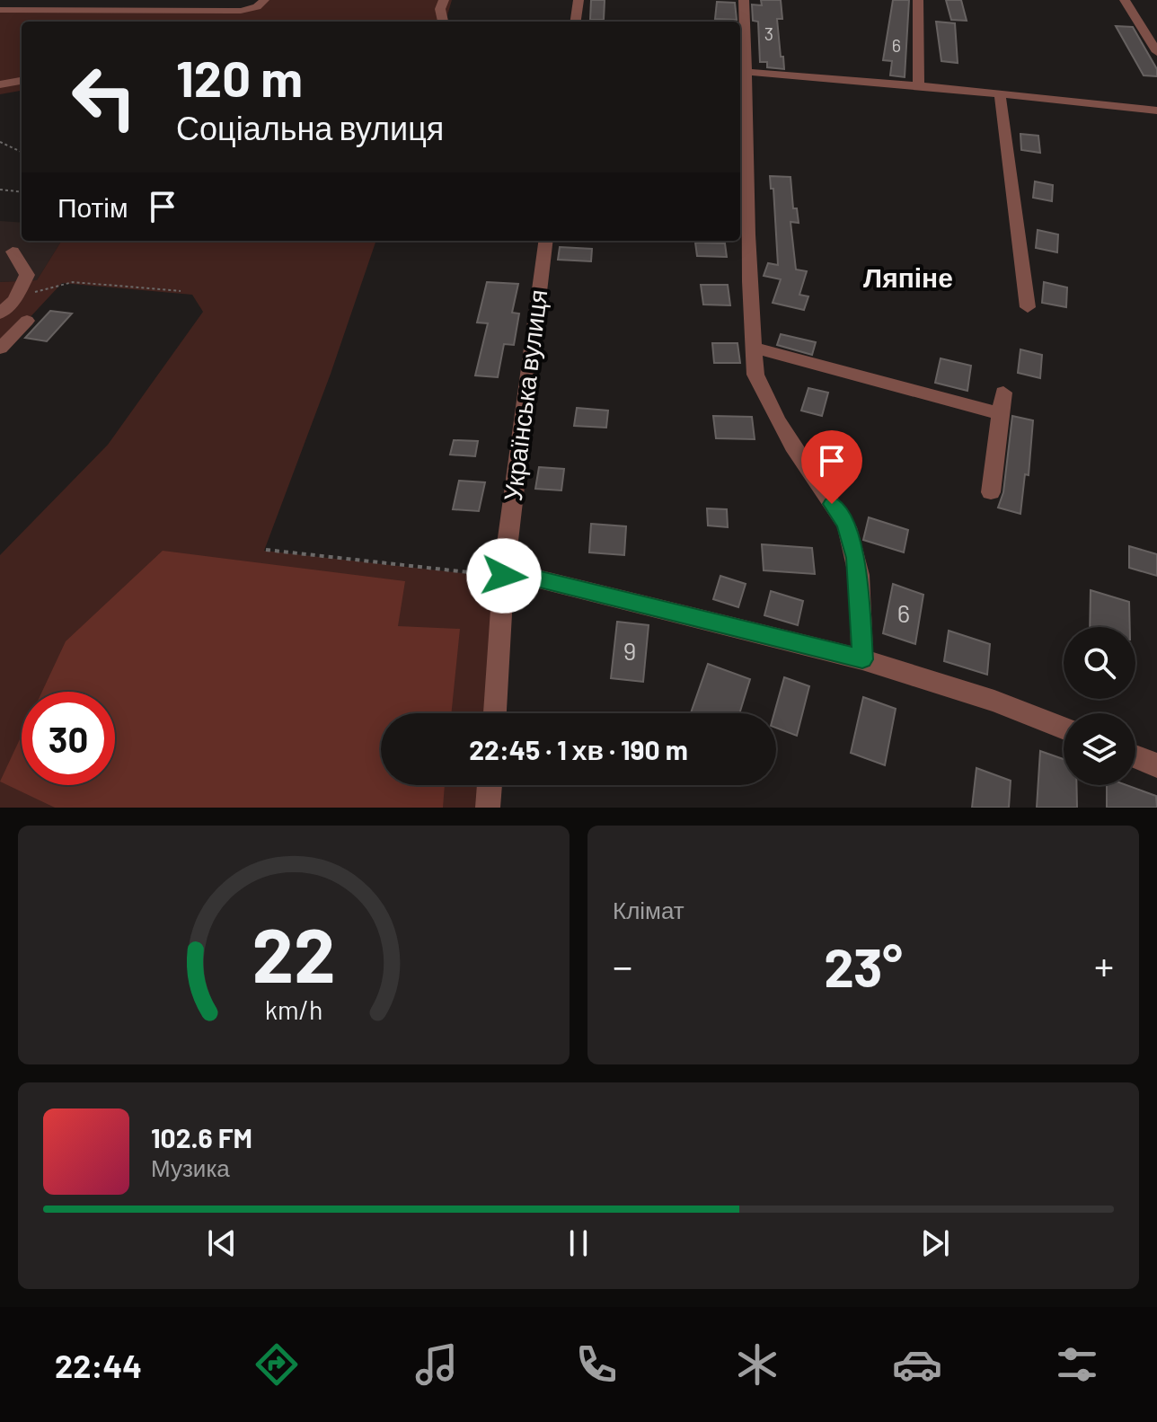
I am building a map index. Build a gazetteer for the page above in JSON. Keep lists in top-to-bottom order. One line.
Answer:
{"streets":{"street":["Українська вулиця"]},"districts":["Ляпіне"],"house_numbers":["3","6","6","9"],"page":{"turn":["120 m","Соціальна вулиця"],"then":"Потім","limit":"30","trip":"22:45 · 1 хв · 190 m","tile":"Клімат","heat":["−","23°","+"],"song":["102.6 FM","Музика"],"tabs":"22:44","gauge":["22","km/h"]}}
